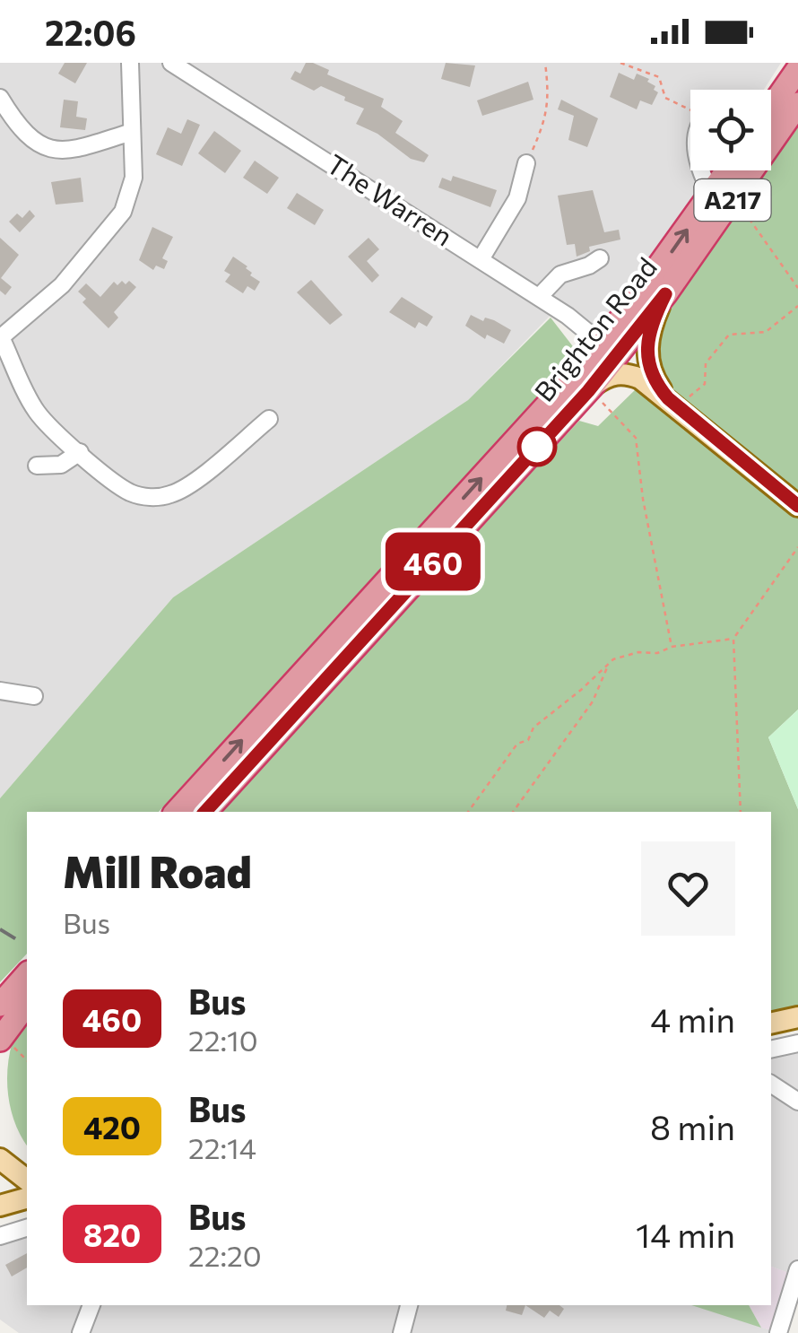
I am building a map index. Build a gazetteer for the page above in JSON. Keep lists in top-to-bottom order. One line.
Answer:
{"streets":{"highway":["A217","Brighton Road"],"street":["The Warren"]},"crossings":[["The Warren","Brighton Road"]],"lines":["bus line 460"],"page":{"status":"22:06","on_map":"460","heading":["Mill Road","Bus"],"list":[{"mark":"460","name":"Bus","note":"22:10","value":"4 min"},{"mark":"420","name":"Bus","note":"22:14","value":"8 min"},{"mark":"820","name":"Bus","note":"22:20","value":"14 min"}]}}
